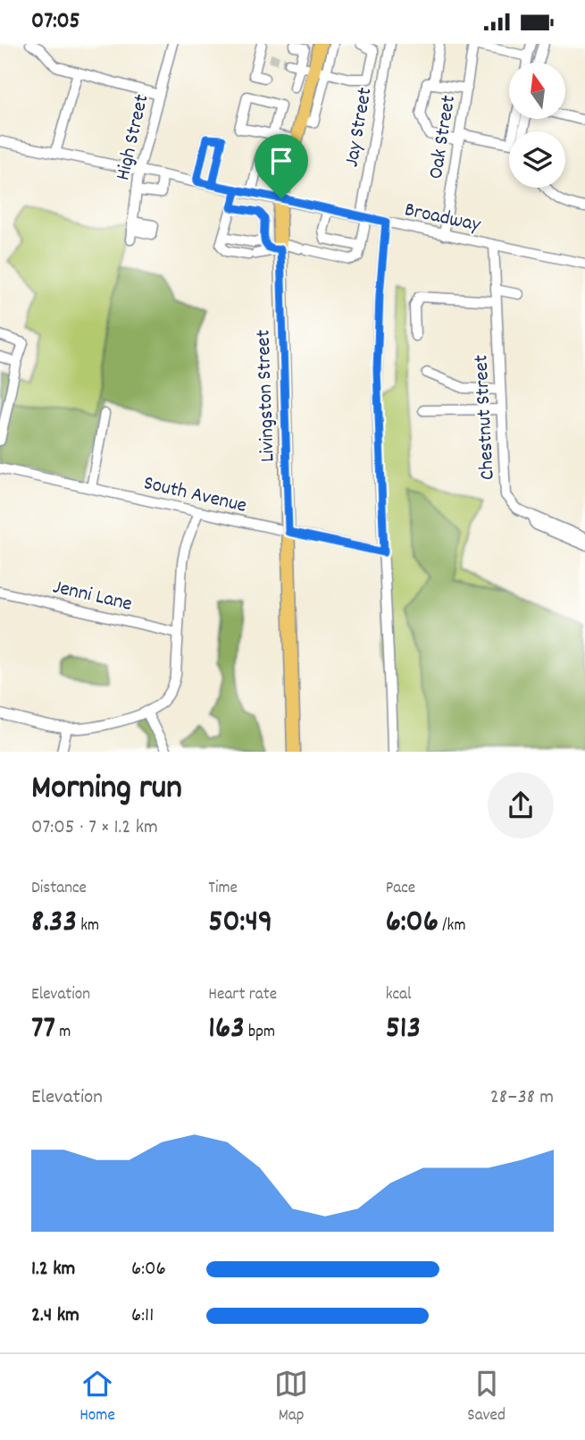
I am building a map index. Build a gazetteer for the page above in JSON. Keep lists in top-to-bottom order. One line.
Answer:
{"streets":{"main road":["Livingston Street"],"street":["Jay Street","High Street","Oak Street","Broadway","Chestnut Street","South Avenue","Jenni Lane"]},"crossings":[["Jay Street","Broadway"],["High Street","Broadway"],["Oak Street","Broadway"],["Broadway","Livingston Street"],["Broadway","Chestnut Street"],["Livingston Street","South Avenue"]],"north":"top","page":{"status":"07:05","heading":["Morning run","07:05 · 7 × 1.2 km"],"stats":[["Distance","8.33 km"],["Time","50:49"],["Pace","6:06 /km"],["Elevation","77 m"],["Heart rate","163 bpm"],["kcal","513"]],"chart":["Elevation","28–38 m"],"list":[{"name":"1.2 km","note":"6:06"},{"name":"2.4 km","note":"6:11"}],"tabs":["Home","Map","Saved"]}}
